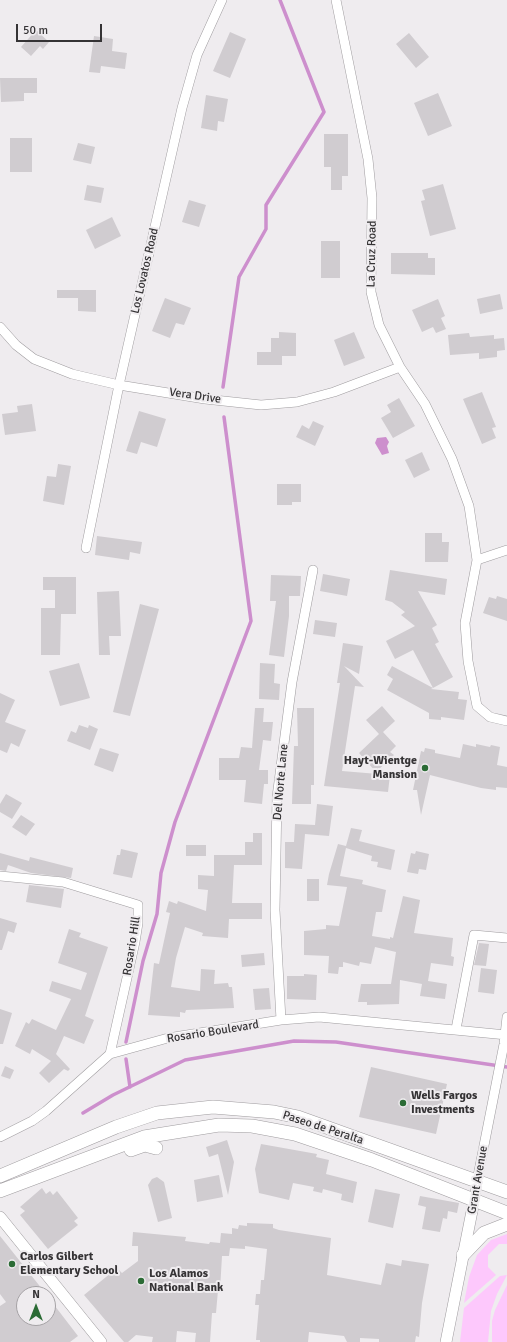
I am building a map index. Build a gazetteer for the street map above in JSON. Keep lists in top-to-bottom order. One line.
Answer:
{"streets":{"main road":["Paseo de Peralta"],"street":["La Cruz Road","Los Lovatos Road","Vera Drive","Del Norte Lane","Rosario Hill","Rosario Boulevard","Grant Avenue"]},"crossings":[["La Cruz Road","Vera Drive"],["Los Lovatos Road","Vera Drive"],["Del Norte Lane","Rosario Boulevard"],["Rosario Hill","Rosario Boulevard"],["Rosario Boulevard","Grant Avenue"],["Paseo de Peralta","Grant Avenue"]],"places":["Hayt-Wientge Mansion","Wells Fargos Investments","Carlos Gilbert Elementary School","Los Alamos National Bank"],"scale_bar":"50 m","north":"top"}
